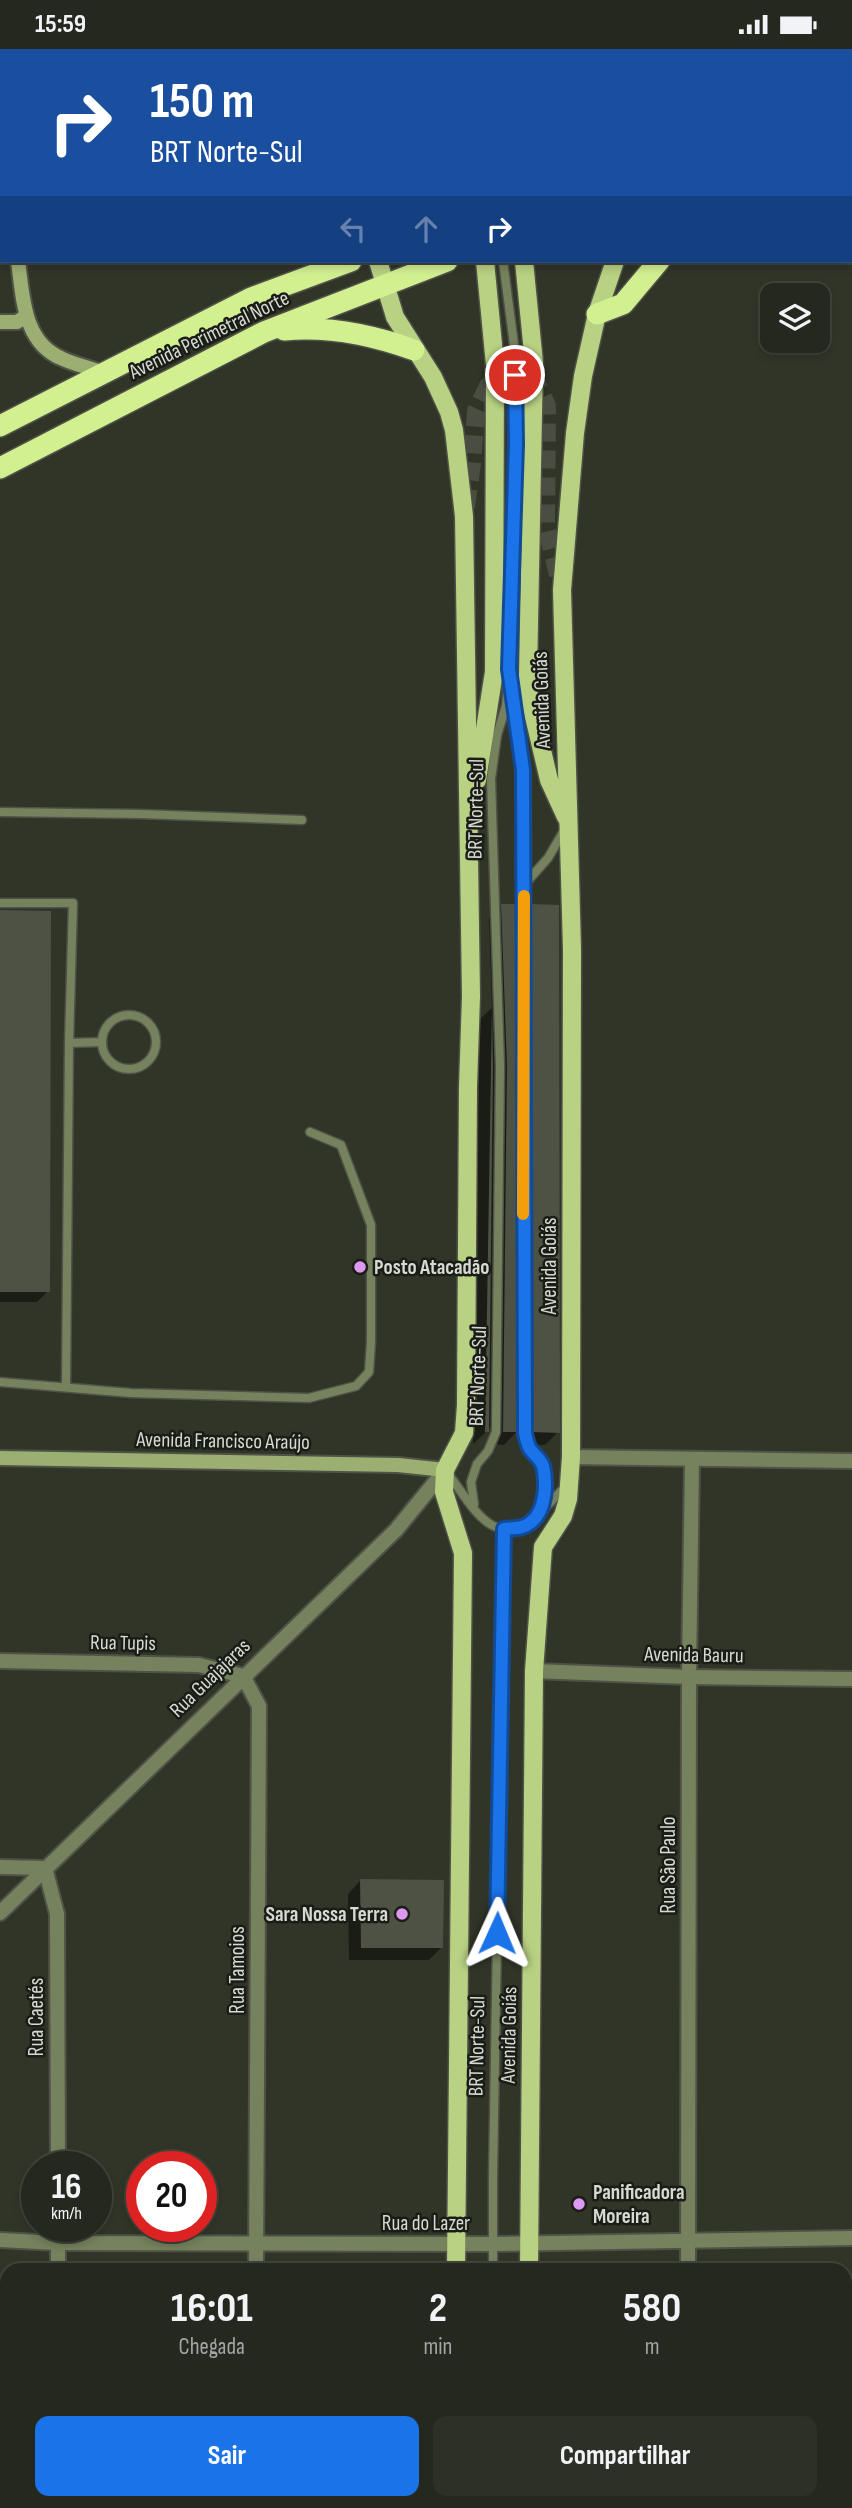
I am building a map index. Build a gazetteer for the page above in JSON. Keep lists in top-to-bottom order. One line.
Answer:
{"streets":{"highway":["Avenida Perimetral Norte"],"main road":["Avenida Goiás"],"street":["Avenida Francisco Araújo","Rua Tupis","Avenida Bauru","Rua Guajajaras","Rua São Paulo","Rua Tamoios","Rua Caetés","Rua do Lazer"],"lane":["BRT Norte-Sul"]},"crossings":[["Avenida Goiás","Avenida Bauru"],["Avenida Goiás","Rua do Lazer"],["BRT Norte-Sul","Rua do Lazer"],["Avenida Francisco Araújo","Rua Guajajaras"],["Rua Tupis","Rua Guajajaras"],["Rua Tupis","Rua Tamoios"],["Avenida Bauru","Rua São Paulo"],["Rua Guajajaras","Rua Tamoios"],["Rua Guajajaras","Rua Caetés"],["Rua São Paulo","Rua do Lazer"],["Rua Tamoios","Rua do Lazer"]],"places":["Posto Atacadão","Sara Nossa Terra","Panificadora Moreira"],"page":{"status":"15:59","turn":["150 m","BRT Norte-Sul"],"speed":"16 km/h","limit":"20","eta":["16:01","Chegada","2","min","580","m"],"buttons":["Sair","Compartilhar"]}}
